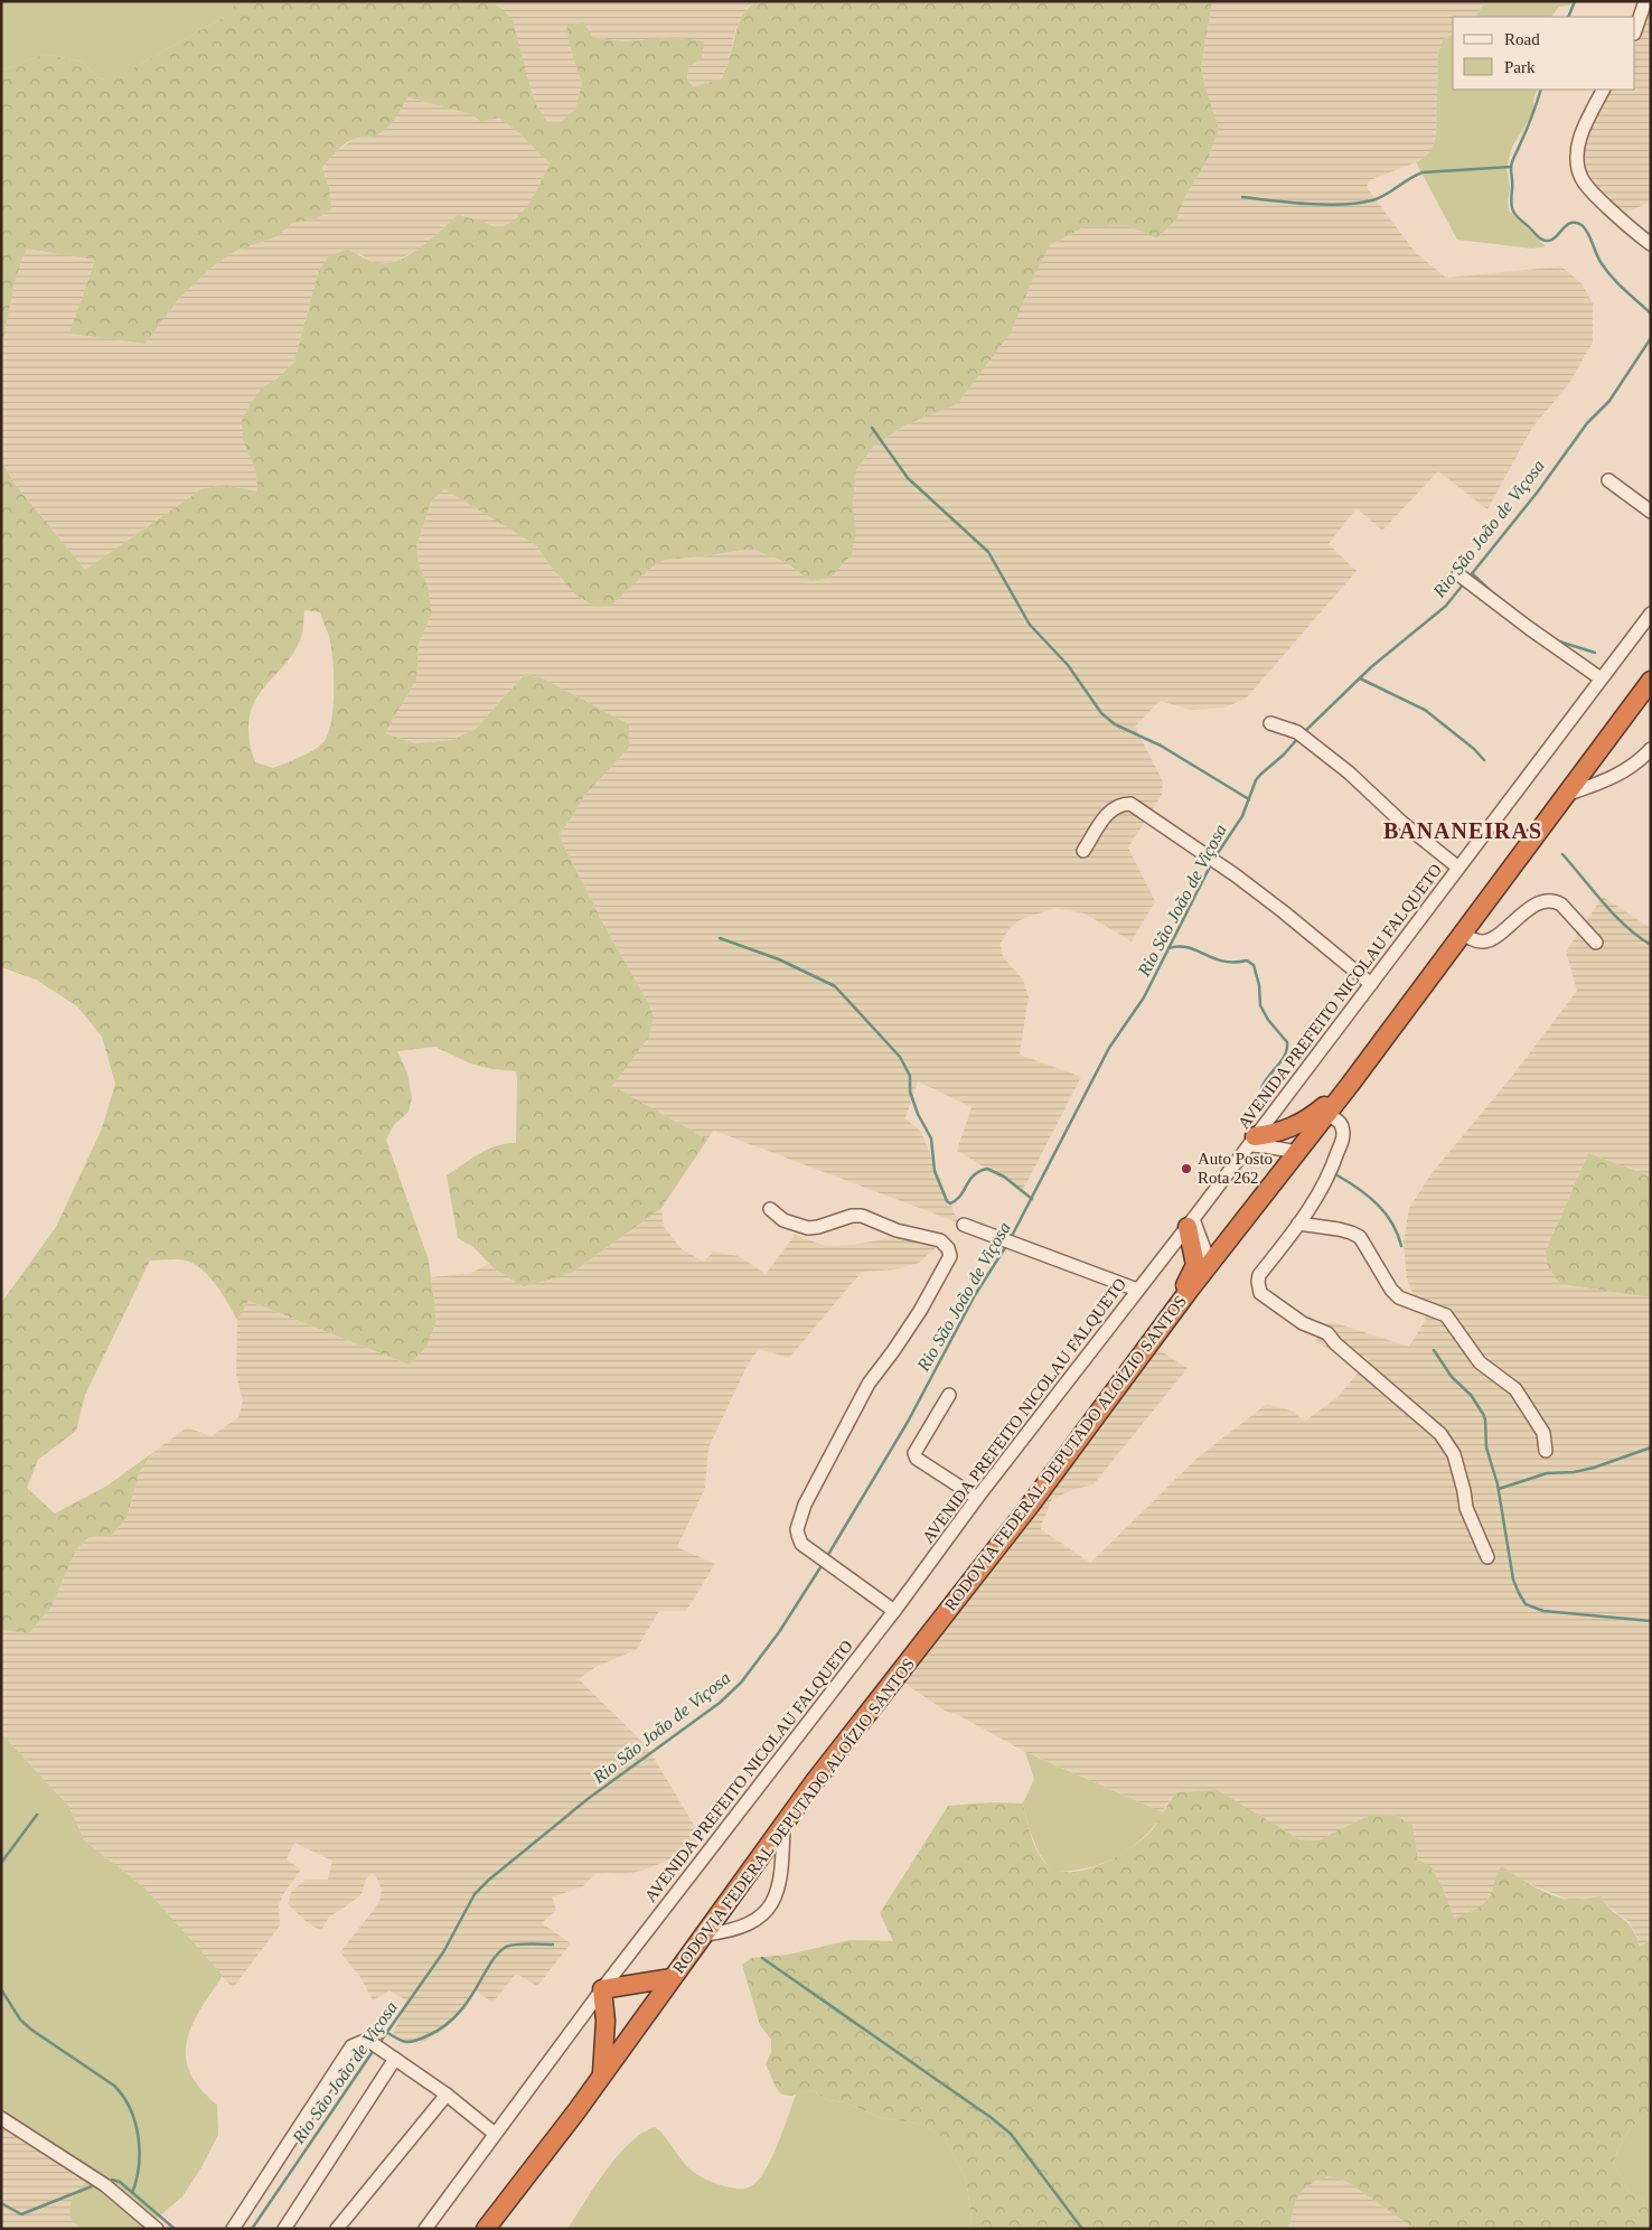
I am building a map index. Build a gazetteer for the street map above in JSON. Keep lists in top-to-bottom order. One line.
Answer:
{"streets":{"highway":["RODOVIA FEDERAL DEPUTADO ALOÍZIO SANTOS"],"street":["AVENIDA PREFEITO NICOLAU FALQUETO"]},"districts":["BANANEIRAS"],"water":["Rio São João de Viçosa"],"places":["Auto Posto Rota 262"],"legend":["Road","Park"]}
